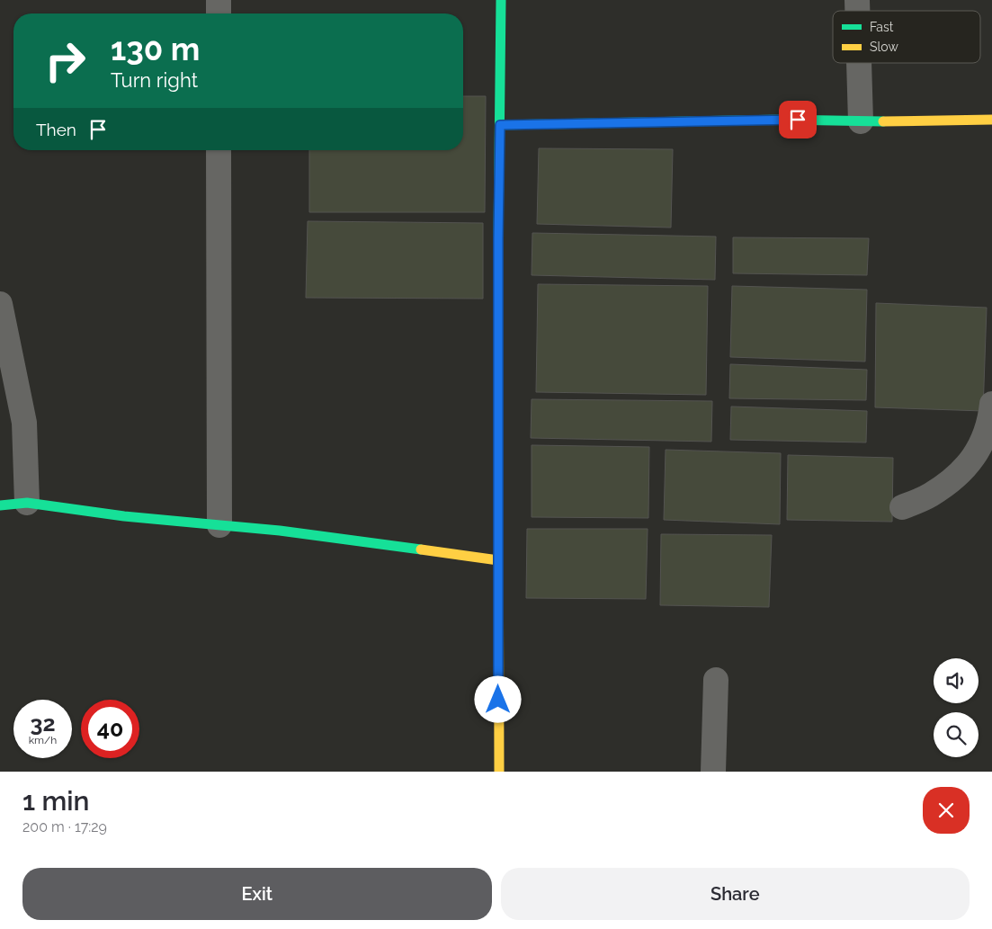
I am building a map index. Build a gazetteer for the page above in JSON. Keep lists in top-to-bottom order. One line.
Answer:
{"legend":["Fast","Slow"],"page":{"turn":["130 m","Turn right"],"then":"Then","speed":"32 km/h","limit":"40","heading":["1 min","200 m · 17:29"],"buttons":["Exit","Share"]}}
